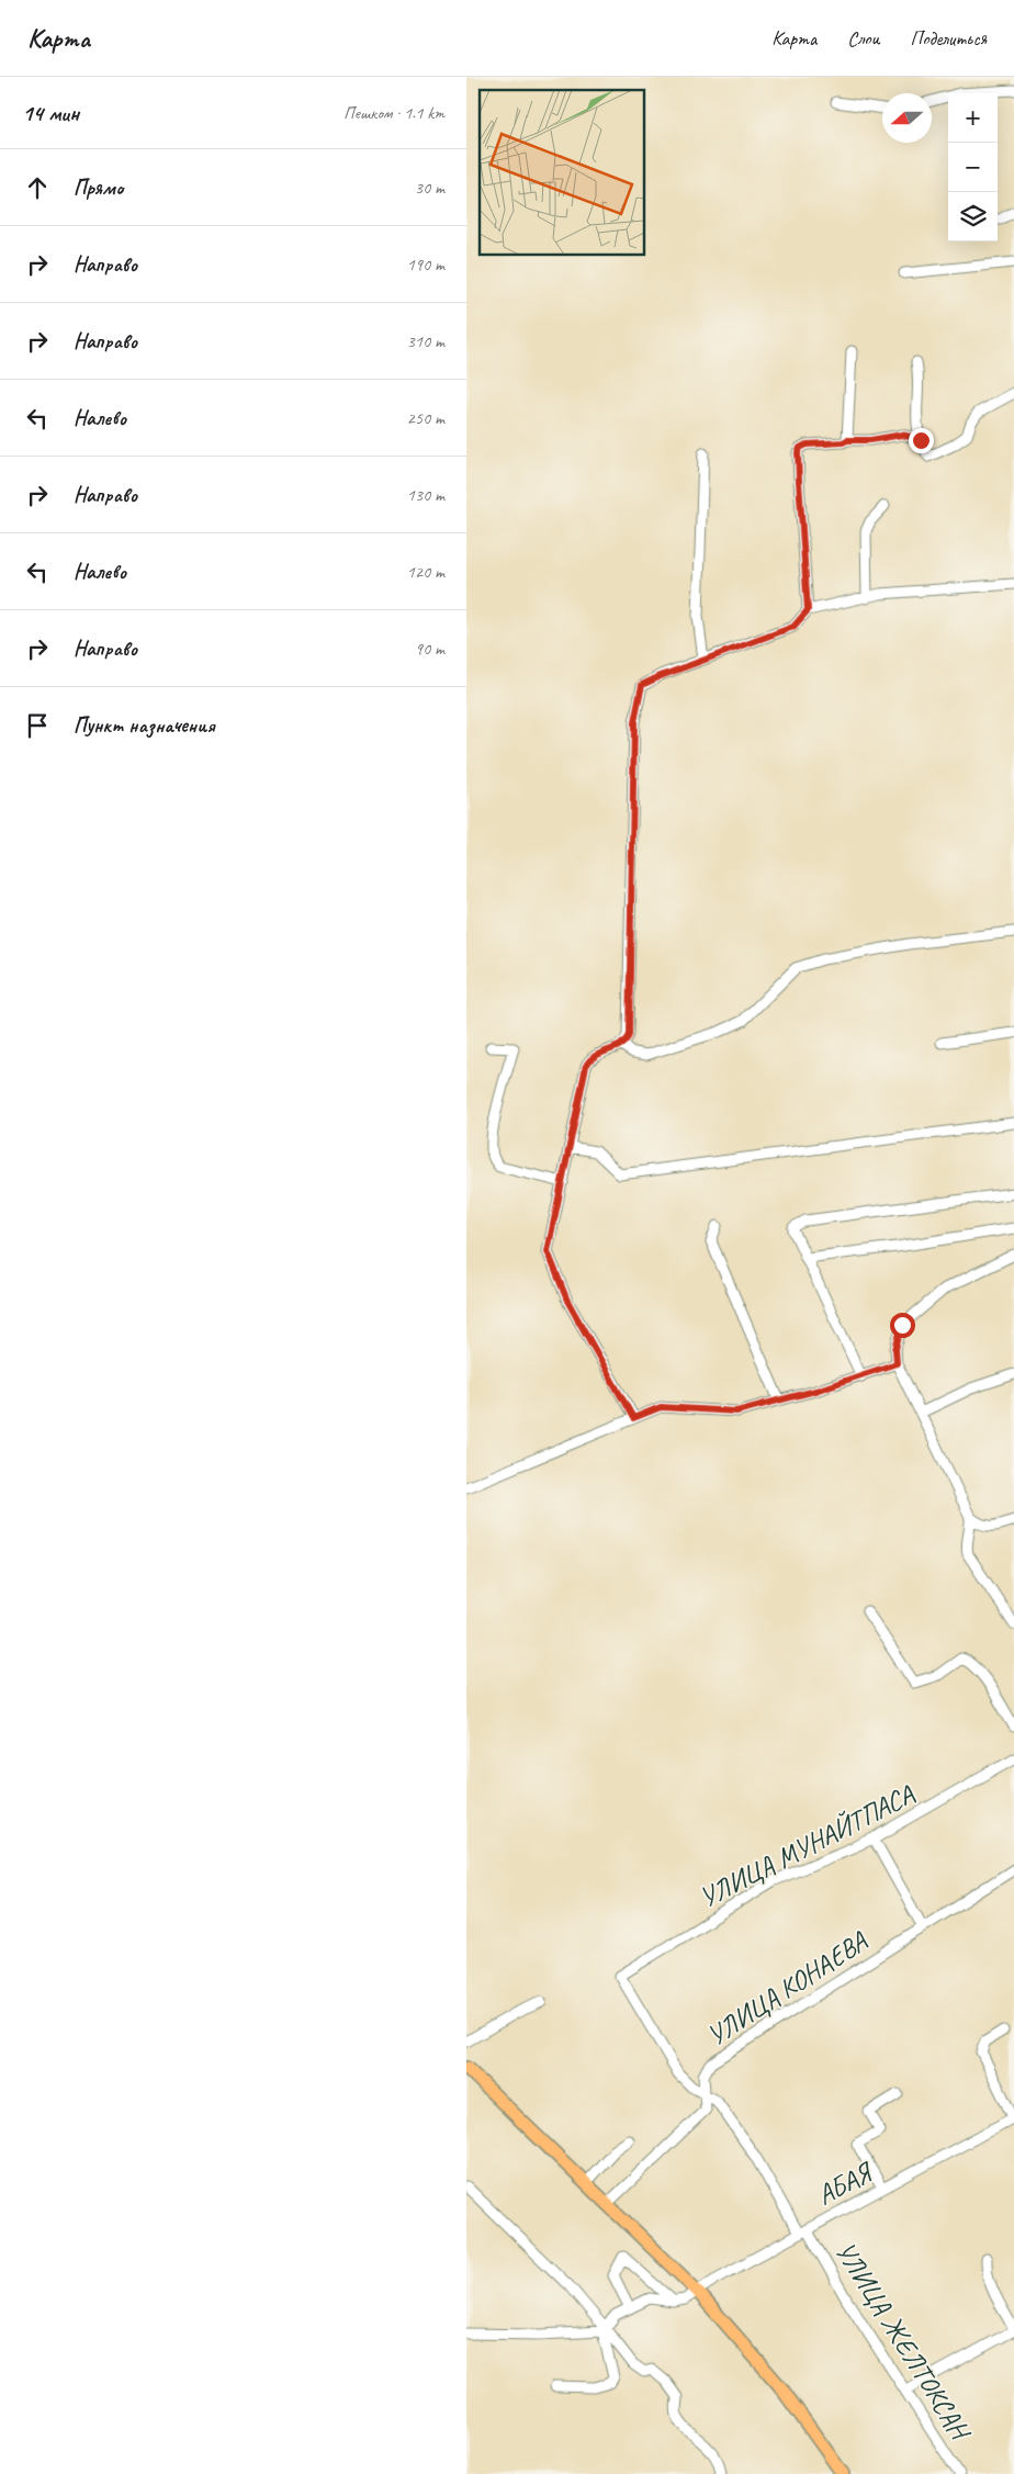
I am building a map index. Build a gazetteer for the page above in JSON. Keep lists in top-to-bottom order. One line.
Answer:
{"streets":{"street":["УЛИЦА МУНАЙТПАСА","УЛИЦА КОНАЕВА","АБАЯ","УЛИЦА ЖЕЛТОКСАН"]},"crossings":[["УЛИЦА МУНАЙТПАСА","УЛИЦА ЖЕЛТОКСАН"],["УЛИЦА КОНАЕВА","УЛИЦА ЖЕЛТОКСАН"],["АБАЯ","УЛИЦА ЖЕЛТОКСАН"]],"north":"left","page":{"header":"Карта","nav":["Карта","Слои","Поделиться"],"heading":["14 мин","Пешком · 1.1 km"],"map_buttons":["+","−"],"list":[["Прямо","30 m"],["Направо","190 m"],["Направо","310 m"],["Налево","250 m"],["Направо","130 m"],["Налево","120 m"],["Направо","90 m"],"Пункт назначения"]}}
